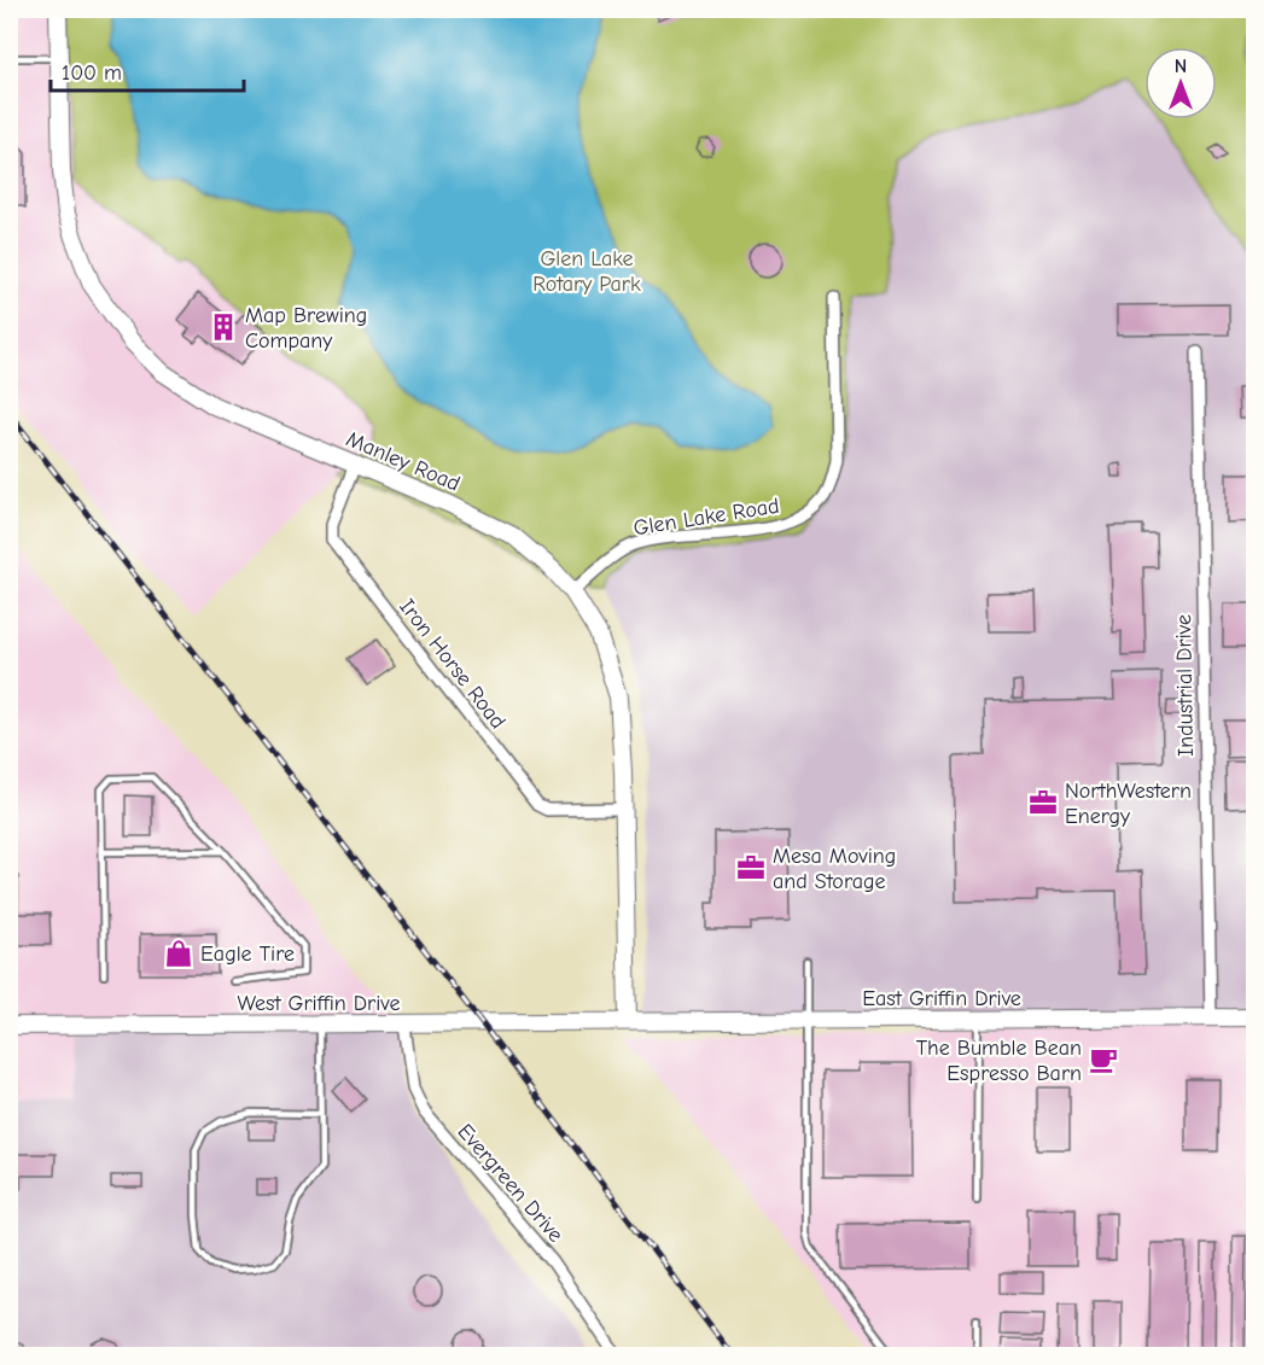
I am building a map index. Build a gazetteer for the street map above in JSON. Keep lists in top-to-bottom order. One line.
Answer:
{"streets":{"street":["Manley Road","Glen Lake Road","Iron Horse Road","Industrial Drive","East Griffin Drive","West Griffin Drive","Evergreen Drive"]},"crossings":[["Manley Road","Glen Lake Road"],["Manley Road","Iron Horse Road"],["Manley Road","East Griffin Drive"],["Manley Road","West Griffin Drive"],["Industrial Drive","East Griffin Drive"],["East Griffin Drive","West Griffin Drive"],["West Griffin Drive","Evergreen Drive"]],"parks":["Glen Lake Rotary Park"],"places":{"building":["Map Brewing Company"],"office":["NorthWestern Energy","Mesa Moving and Storage"],"shop":["Eagle Tire"],"cafe":["The Bumble Bean Espresso Barn"]},"scale_bar":"100 m","north":"top"}
